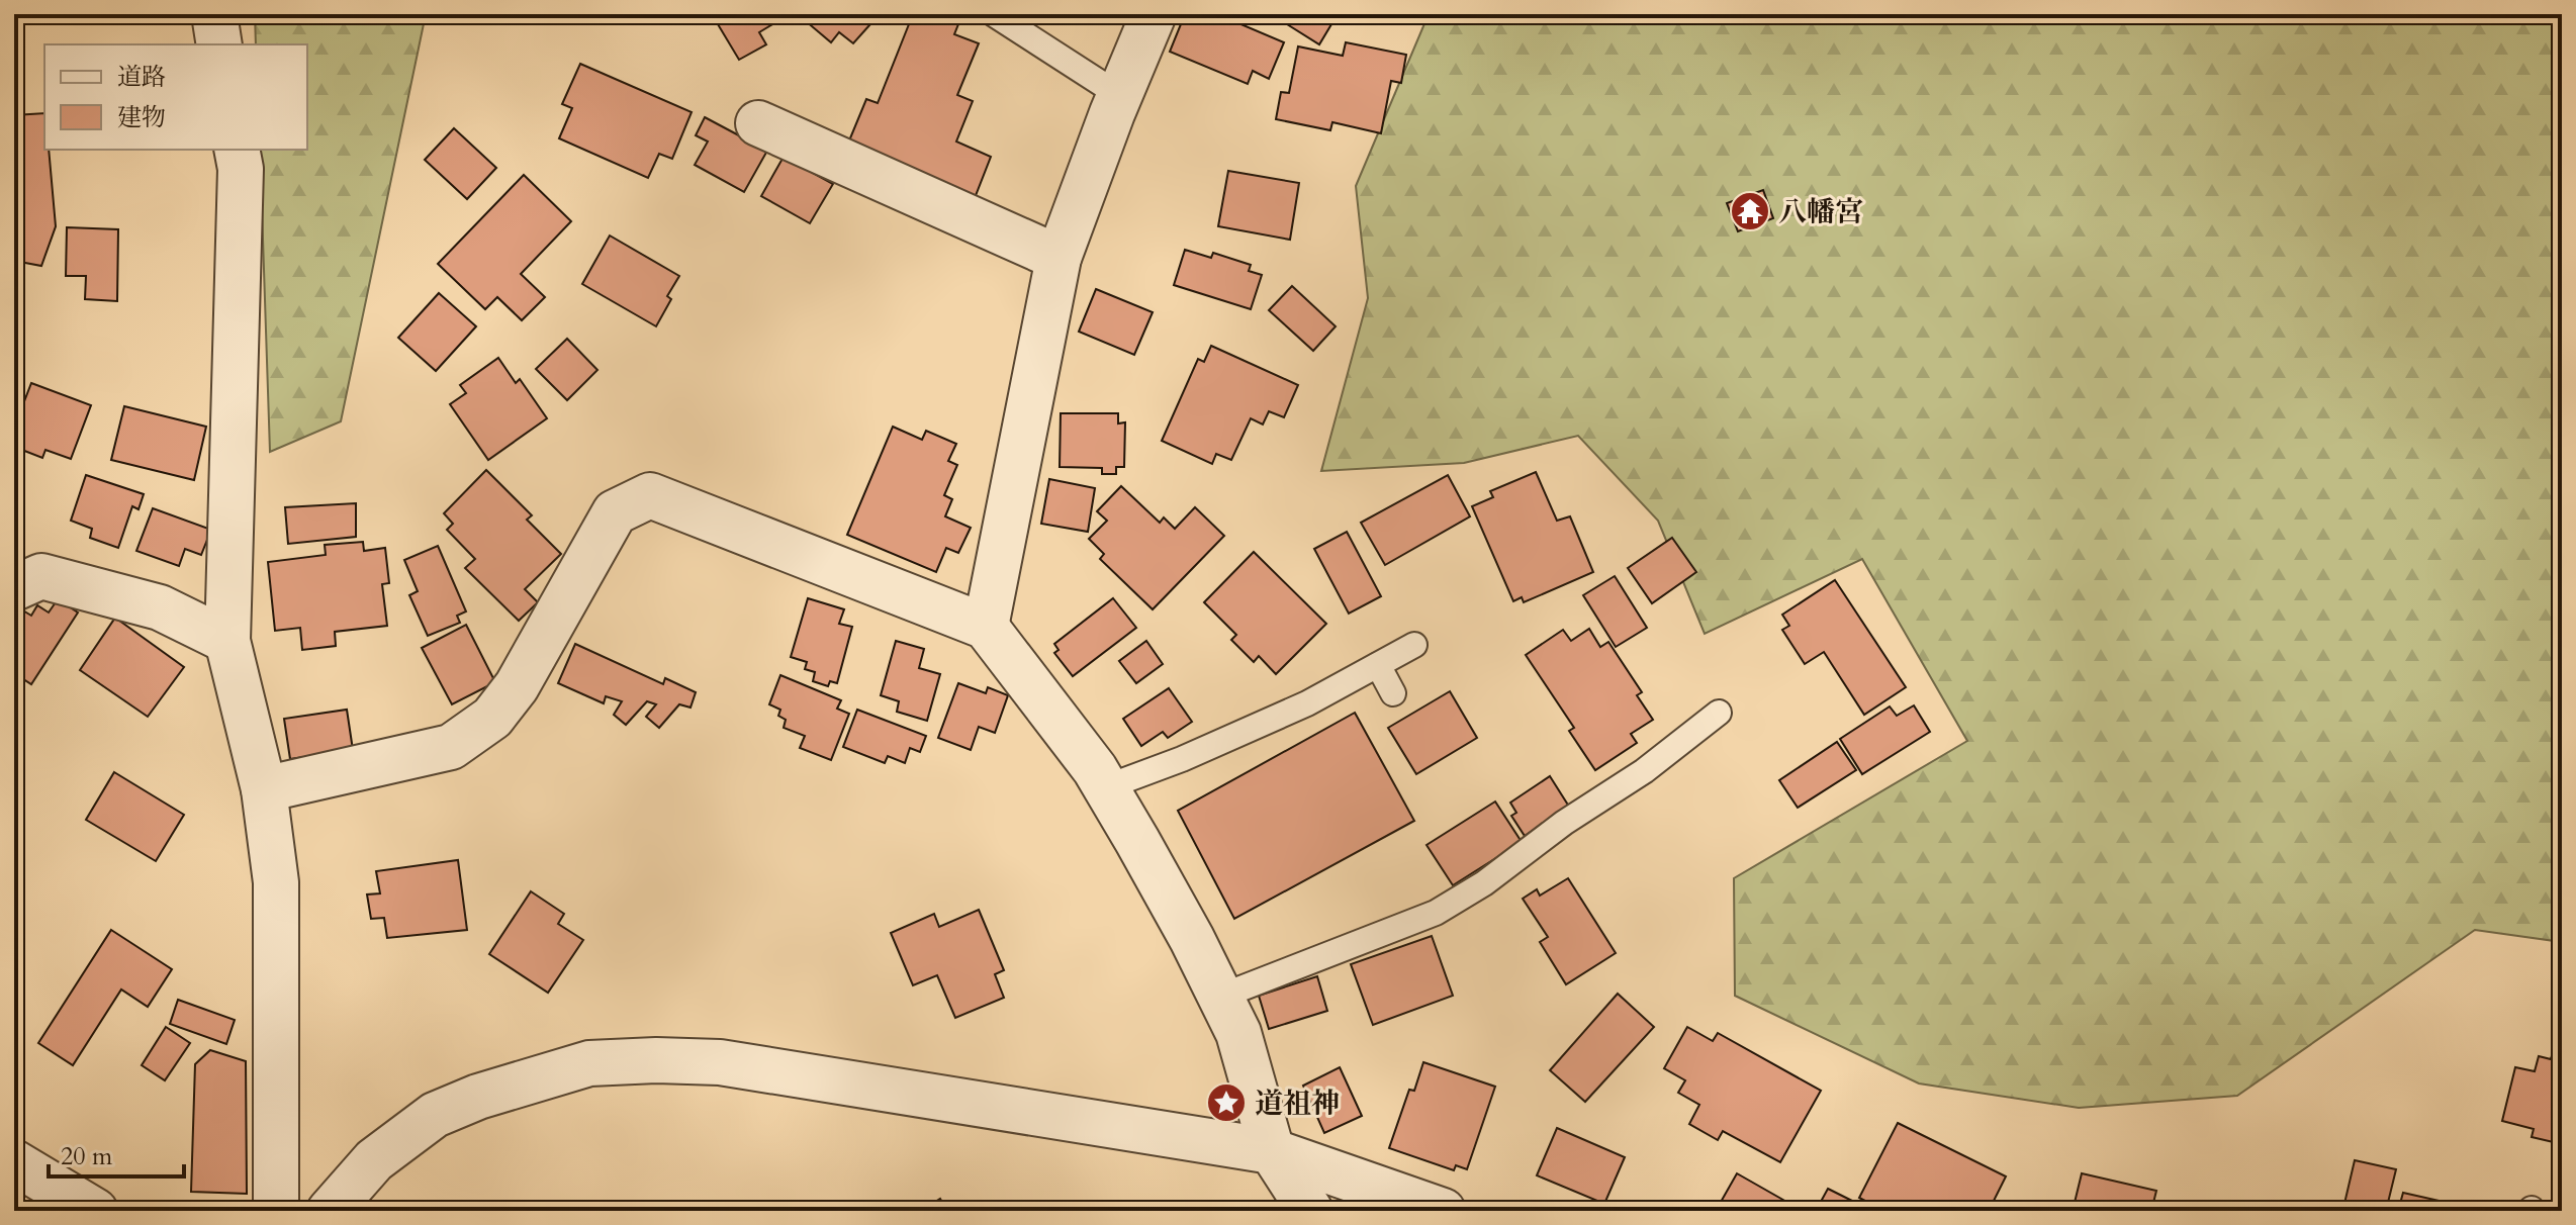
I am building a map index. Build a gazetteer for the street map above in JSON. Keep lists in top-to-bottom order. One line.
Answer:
{"places":{"temple":["八幡宮"],"place":["道祖神"]},"legend":["道路","建物"],"scale_bar":"20 m"}
